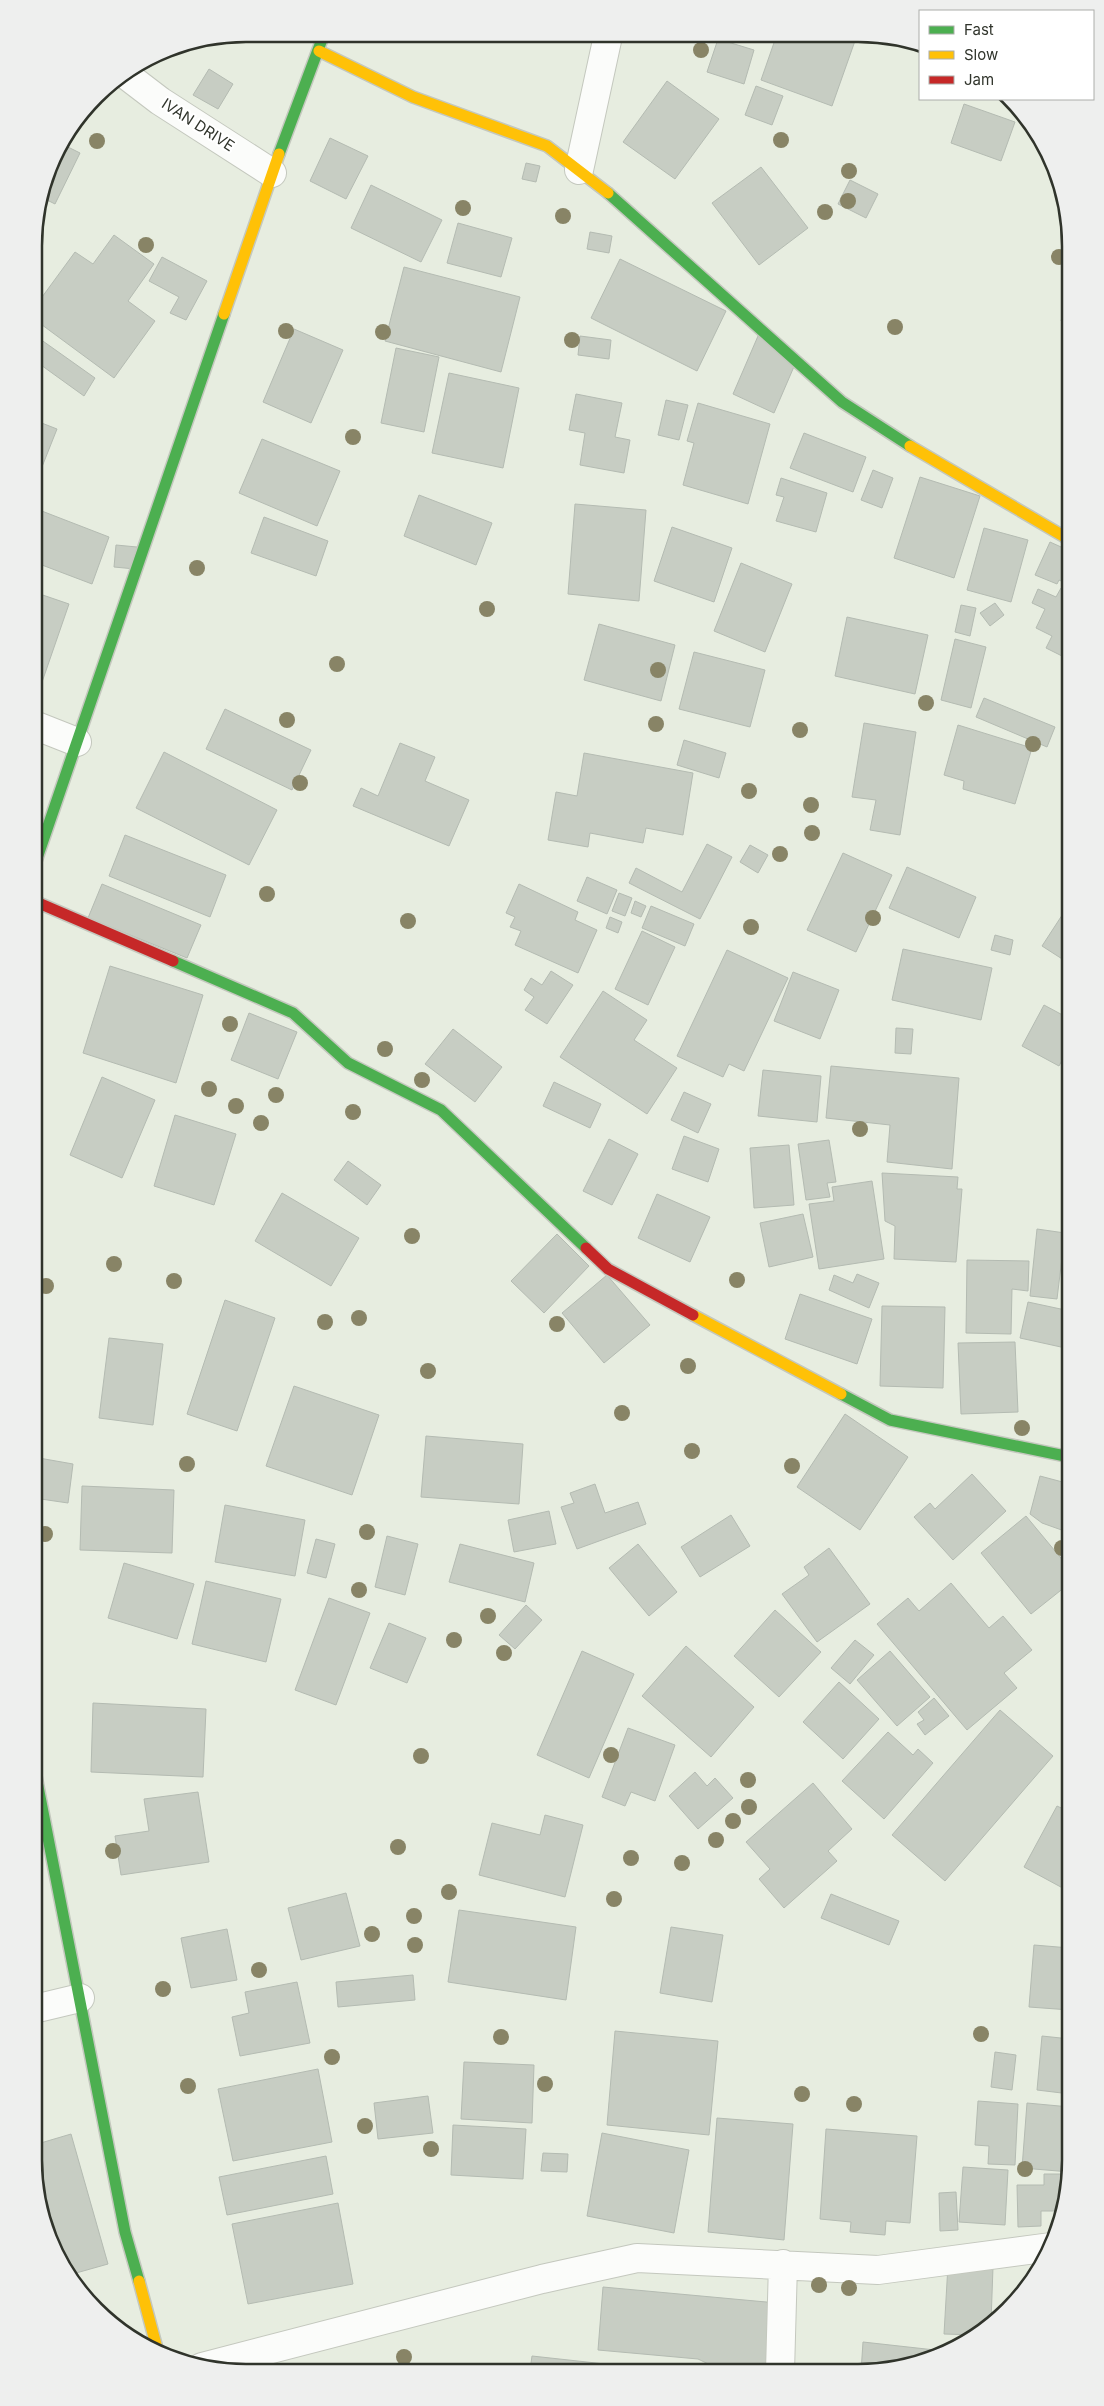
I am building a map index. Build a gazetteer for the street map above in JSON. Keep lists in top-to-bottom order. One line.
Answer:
{"streets":{"street":["IVAN DRIVE"]},"legend":["Fast","Slow","Jam"]}
